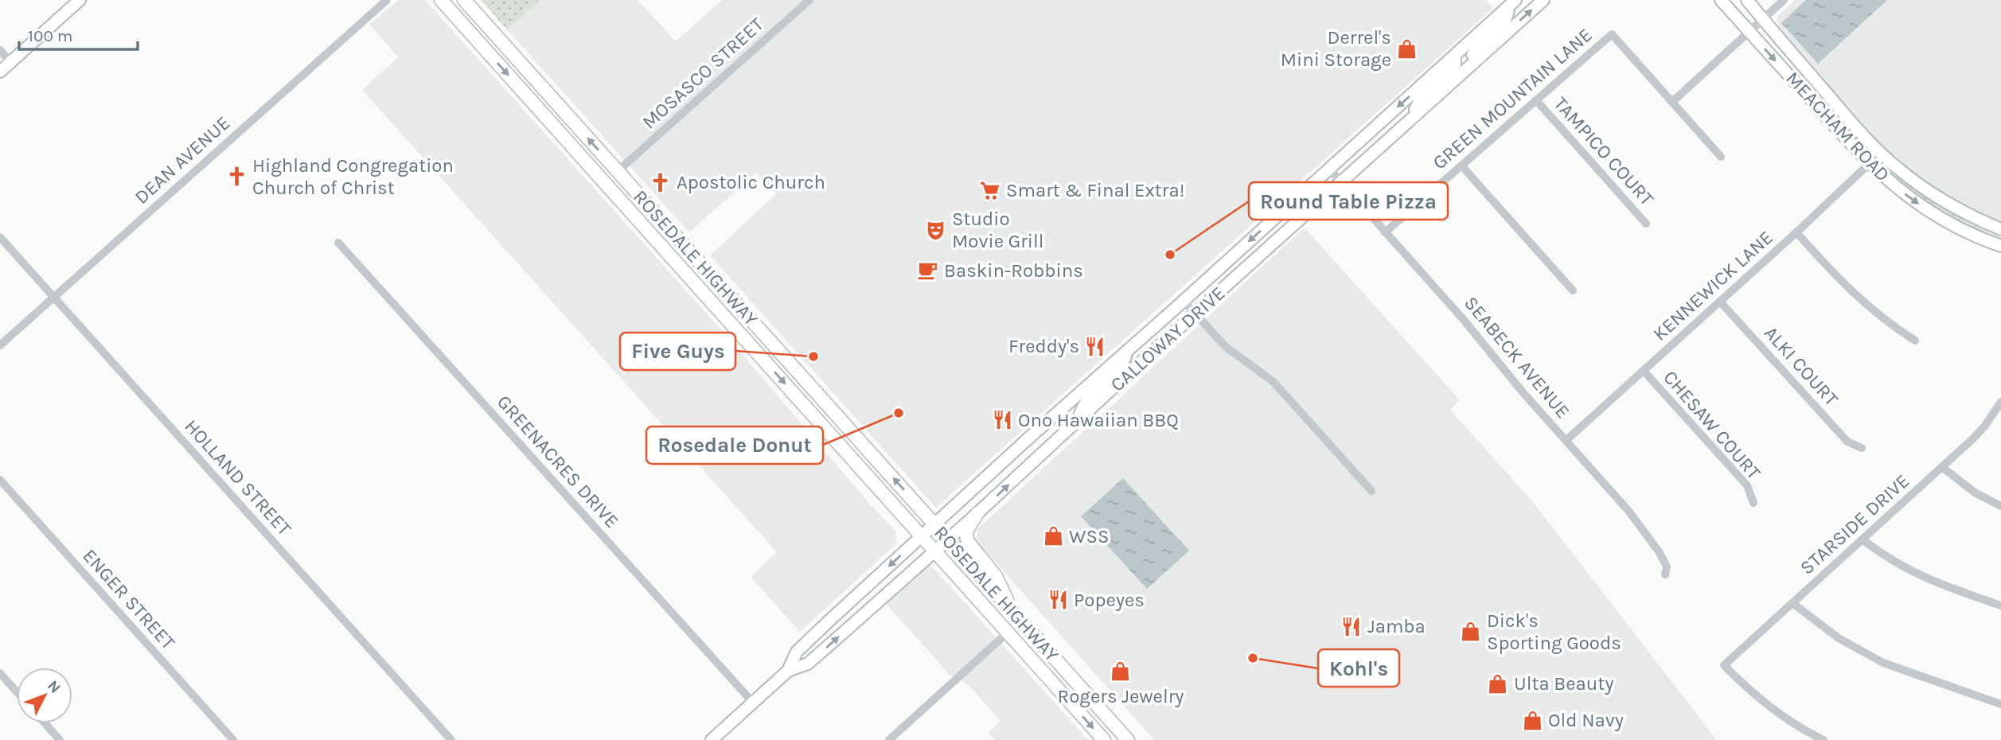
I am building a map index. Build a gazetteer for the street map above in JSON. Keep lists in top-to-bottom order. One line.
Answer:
{"streets":{"main road":["MEACHAM ROAD","ROSEDALE HIGHWAY","CALLOWAY DRIVE"],"street":["MOSASCO STREET","GREEN MOUNTAIN LANE","TAMPICO COURT","DEAN AVENUE","KENNEWICK LANE","SEABECK AVENUE","ALKI COURT","CHESAW COURT","GREENACRES DRIVE","HOLLAND STREET","STARSIDE DRIVE","ENGER STREET"]},"crossings":[["MOSASCO STREET","ROSEDALE HIGHWAY"],["GREEN MOUNTAIN LANE","TAMPICO COURT"],["GREEN MOUNTAIN LANE","SEABECK AVENUE"],["MEACHAM ROAD","KENNEWICK LANE"],["DEAN AVENUE","HOLLAND STREET"],["ROSEDALE HIGHWAY","CALLOWAY DRIVE"],["KENNEWICK LANE","SEABECK AVENUE"],["KENNEWICK LANE","ALKI COURT"],["KENNEWICK LANE","CHESAW COURT"],["CALLOWAY DRIVE","SEABECK AVENUE"],["CALLOWAY DRIVE","GREENACRES DRIVE"]],"places":{"shop":["Derrel's Mini Storage","WSS","Dick's Sporting Goods","Rogers Jewelry","Ulta Beauty","Old Navy"],"church":["Highland Congregation Church of Christ","Apostolic Church"],"supermarket":["Smart & Final Extra!"],"theatre":["Studio Movie Grill"],"other":["Round Table Pizza","Five Guys","Rosedale Donut","Kohl's"],"cafe":["Baskin-Robbins"],"restaurant":["Freddy's","Ono Hawaiian BBQ","Popeyes","Jamba"]},"scale_bar":"100 m","north":"top right"}
